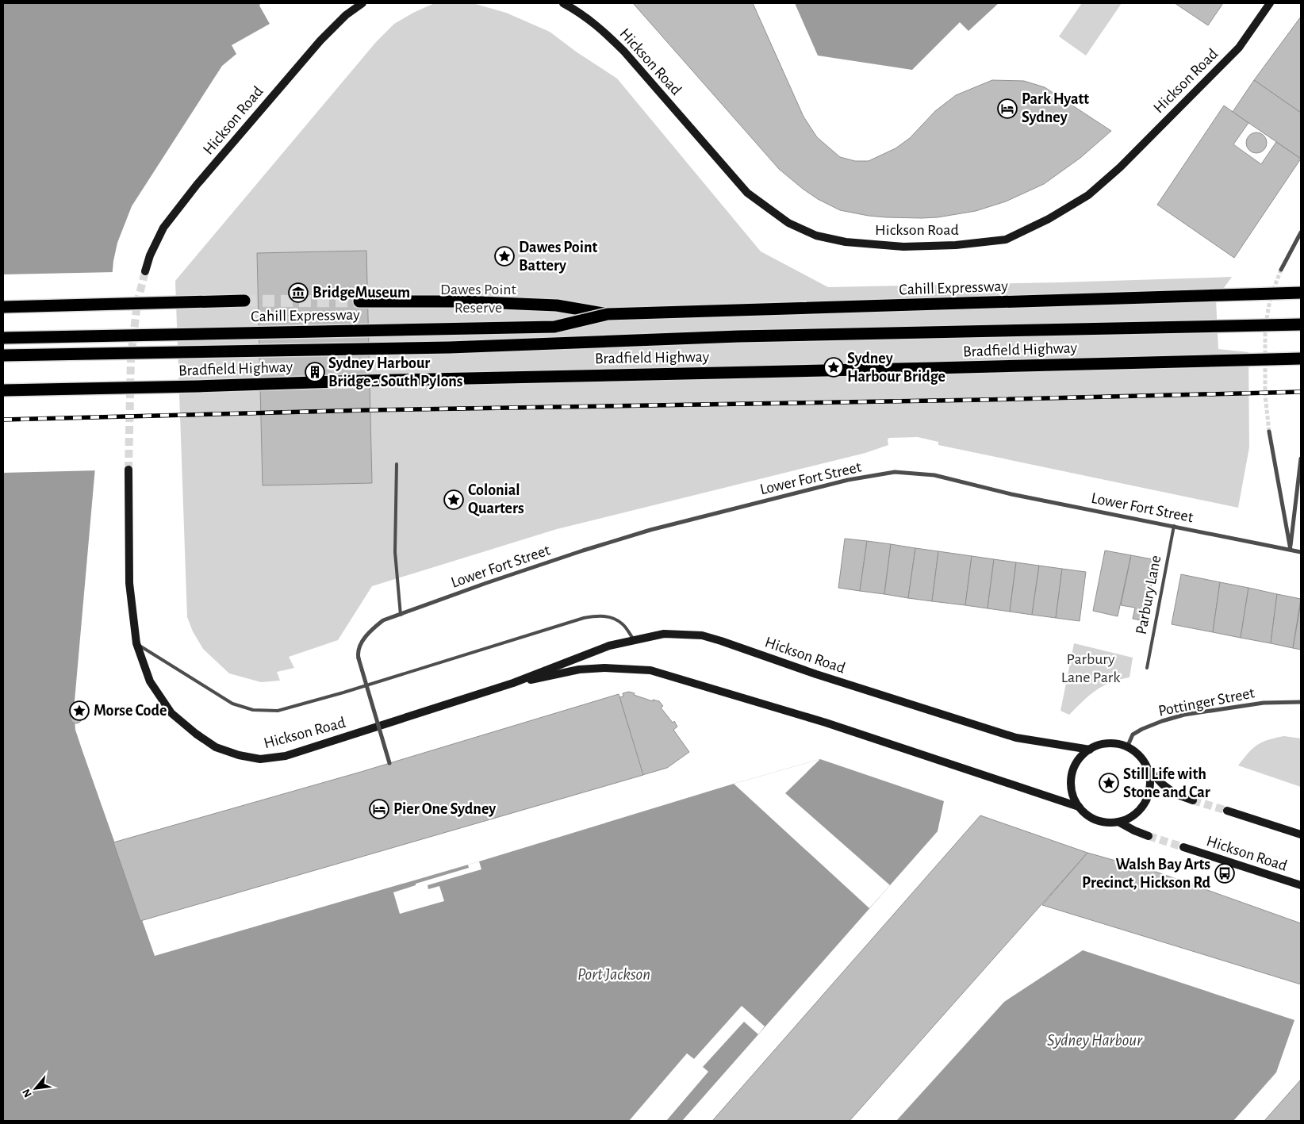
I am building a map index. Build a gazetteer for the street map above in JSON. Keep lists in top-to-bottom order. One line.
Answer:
{"streets":{"highway":["Cahill Expressway","Bradfield Highway"],"street":["Hickson Road","Lower Fort Street","Pottinger Street"],"lane":["Parbury Lane"]},"crossings":[["Hickson Road","Pottinger Street"],["Lower Fort Street","Parbury Lane"]],"water":["Port Jackson","Sydney Harbour"],"parks":["Dawes Point Reserve","Parbury Lane Park"],"places":{"hotel":["Park Hyatt Sydney","Pier One Sydney"],"place":["Dawes Point Battery","Sydney Harbour Bridge","Colonial Quarters","Morse Code","Still Life with Stone and Car"],"museum":["BridgeMuseum"],"building":["Sydney Harbour Bridge - South Pylons"],"bus stop":["Walsh Bay Arts Precinct, Hickson Rd"]},"north":"bottom left"}
